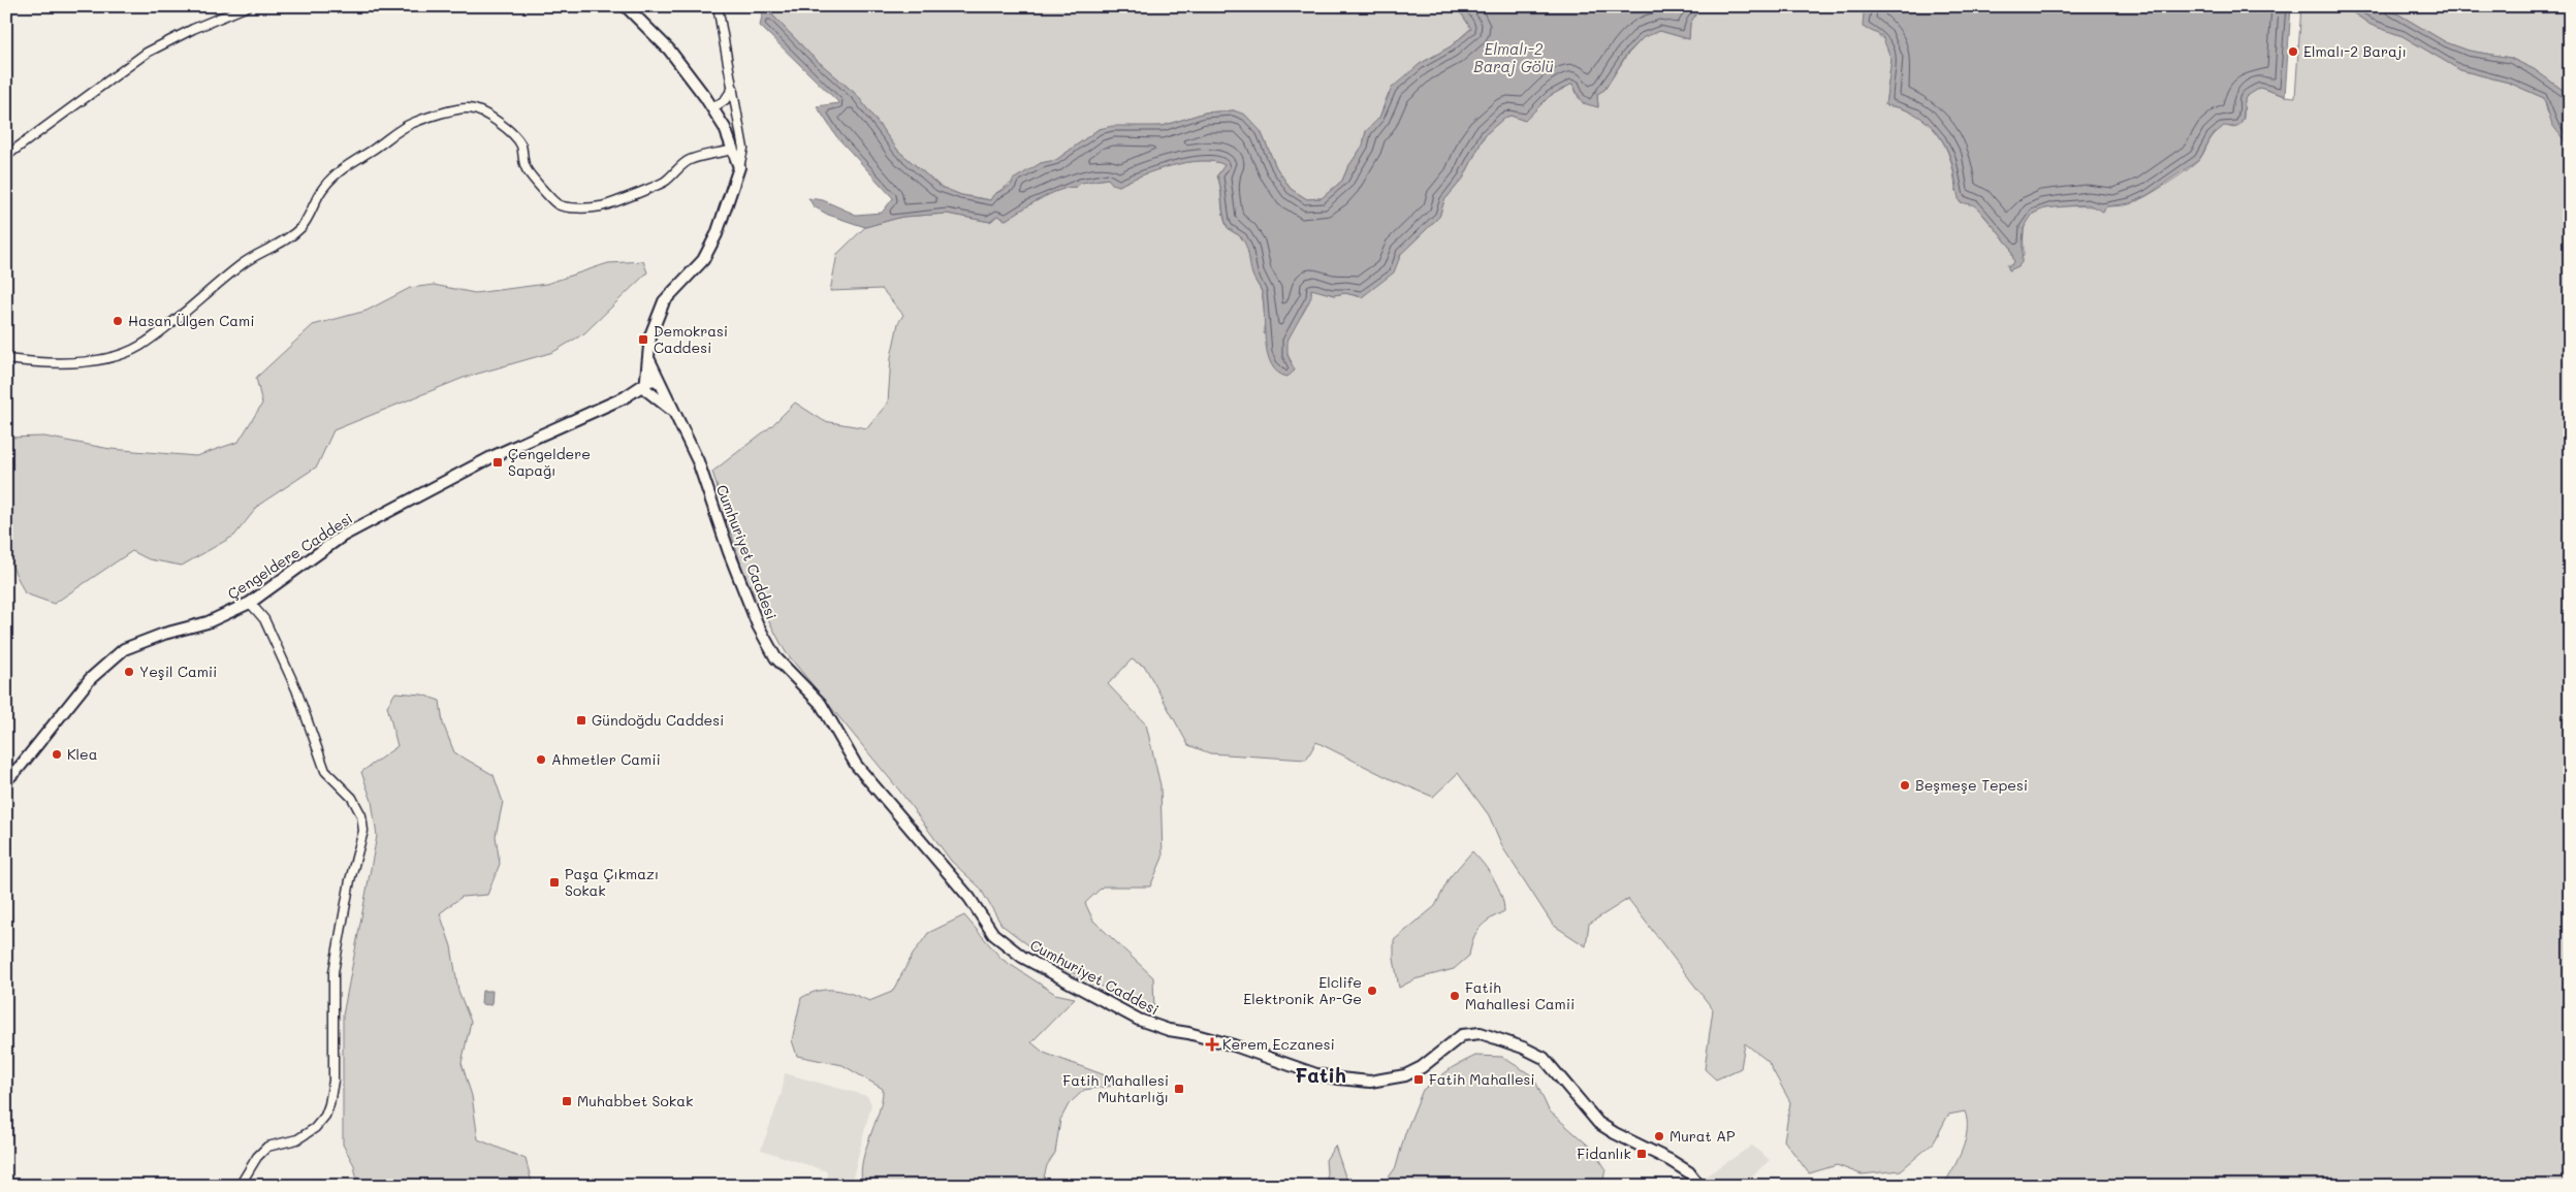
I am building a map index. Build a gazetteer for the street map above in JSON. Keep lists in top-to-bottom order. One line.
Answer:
{"streets":{"main road":["Cumhuriyet Caddesi","Çengeldere Caddesi"]},"districts":["Fatih"],"water":["Elmalı-2 Baraj Gölü"],"places":{"other":["Elmalı-2 Barajı","Hasan Ülgen Cami","Yeşil Camii","Klea","Ahmetler Camii","Beşmeşe Tepesi","Elclife Elektronik Ar-Ge","Fatih Mahallesi Camii","Murat AP"],"transit":["Demokrasi Caddesi","Çengeldere Sapağı","Gündoğdu Caddesi","Paşa Çıkmazı Sokak","Fatih Mahallesi","Fatih Mahallesi Muhtarlığı","Muhabbet Sokak","Fidanlık"],"health":["Kerem Eczanesi"]}}
